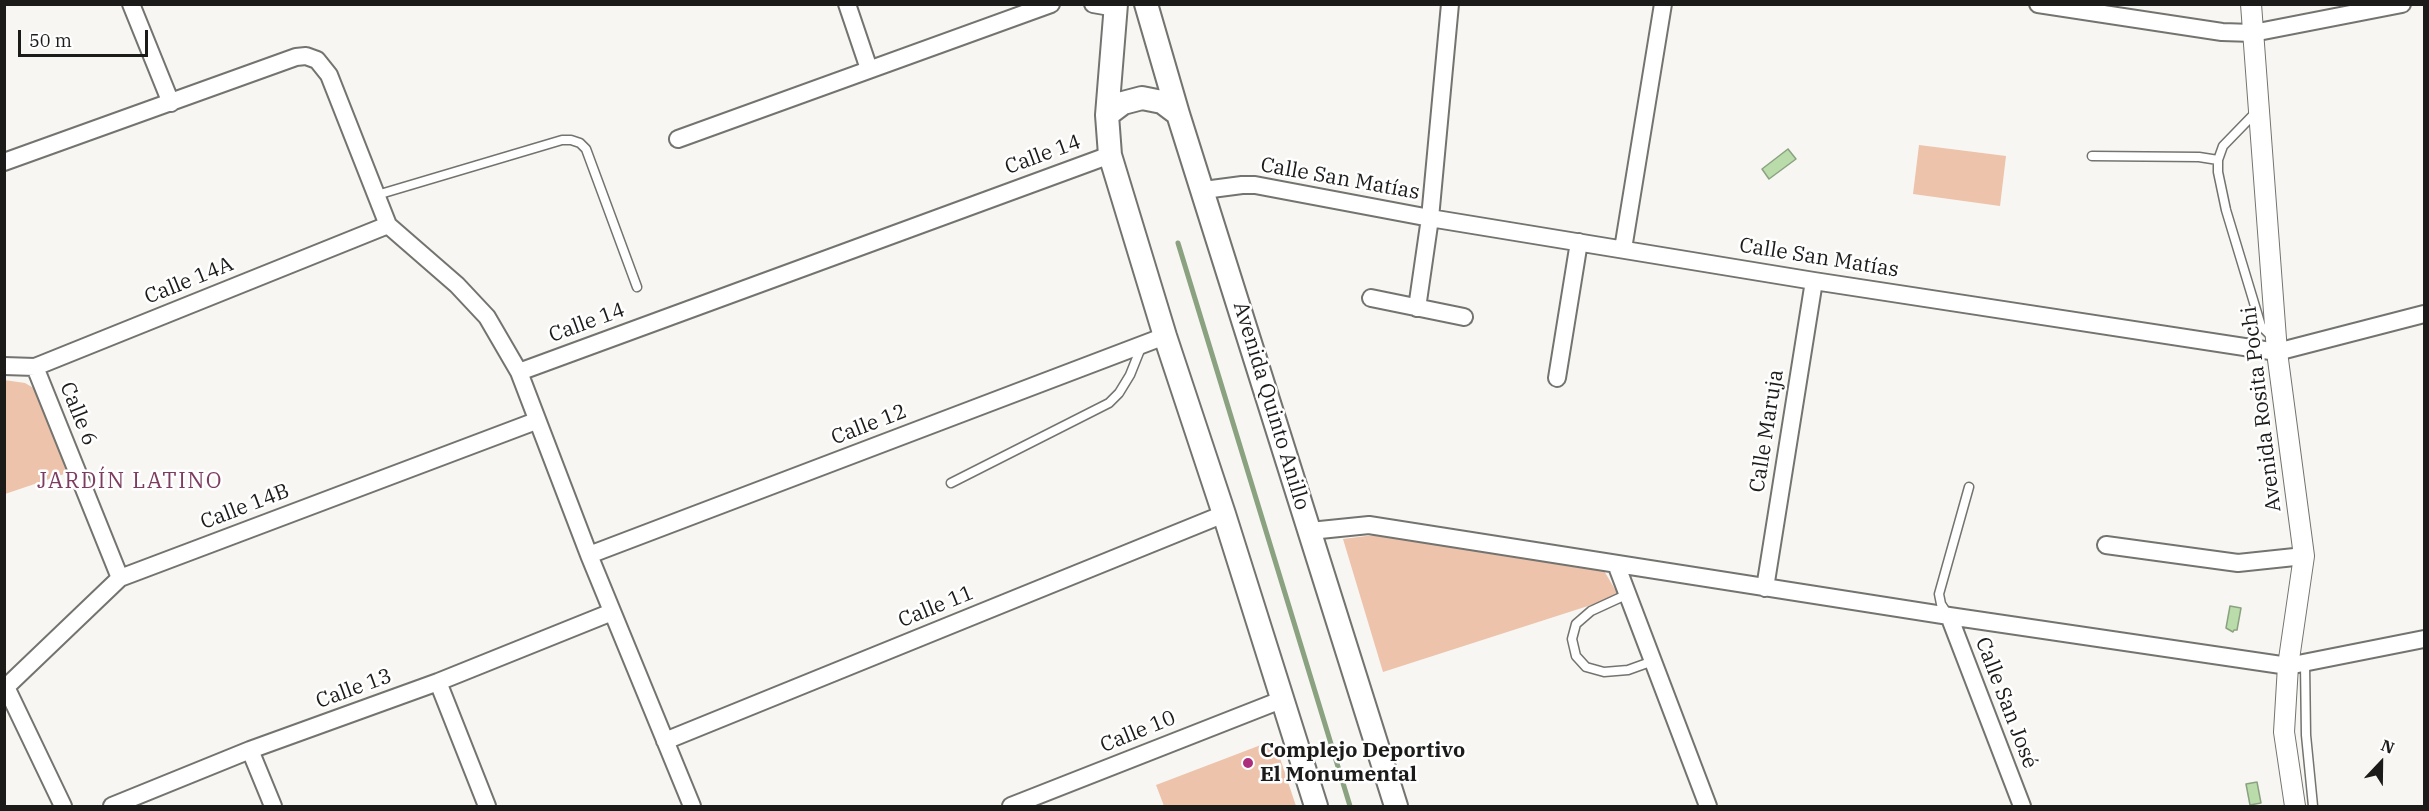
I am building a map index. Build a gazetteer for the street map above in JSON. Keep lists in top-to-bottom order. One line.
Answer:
{"streets":{"main road":["Avenida Quinto Anillo"],"street":["Calle 14","Calle San Matías","Calle 14A","Avenida Rosita Pochi","Calle 6","Calle 12","Calle Maruja","Calle 14B","Calle 11","Calle 13","Calle San José","Calle 10"]},"crossings":[["Calle San Matías","Avenida Quinto Anillo"],["Calle San Matías","Avenida Rosita Pochi"],["Calle San Matías","Calle Maruja"],["Calle 14A","Calle 6"],["Calle 6","Calle 14B"]],"districts":["JARDÍN LATINO"],"places":["Complejo Deportivo El Monumental"],"scale_bar":"50 m","north":"top"}
